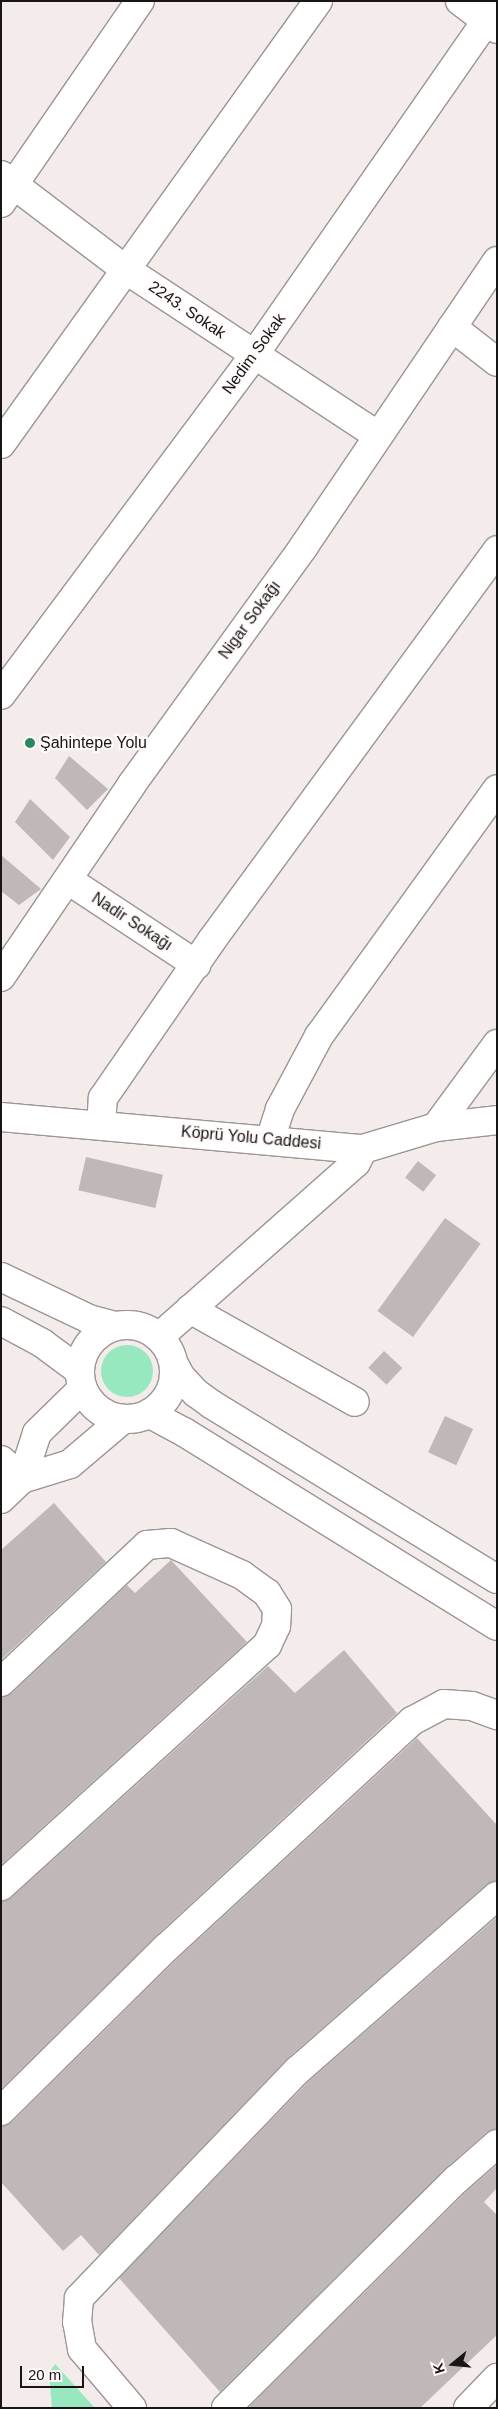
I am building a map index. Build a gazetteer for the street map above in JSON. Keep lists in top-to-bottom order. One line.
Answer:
{"streets":{"street":["2243. Sokak","Nedim Sokak","Nigar Sokağı","Nadir Sokağı","Köprü Yolu Caddesi"]},"crossings":[["2243. Sokak","Nedim Sokak"],["2243. Sokak","Nigar Sokağı"],["Nigar Sokağı","Nadir Sokağı"]],"places":["Şahintepe Yolu"],"scale_bar":"20 m","north":"left"}
